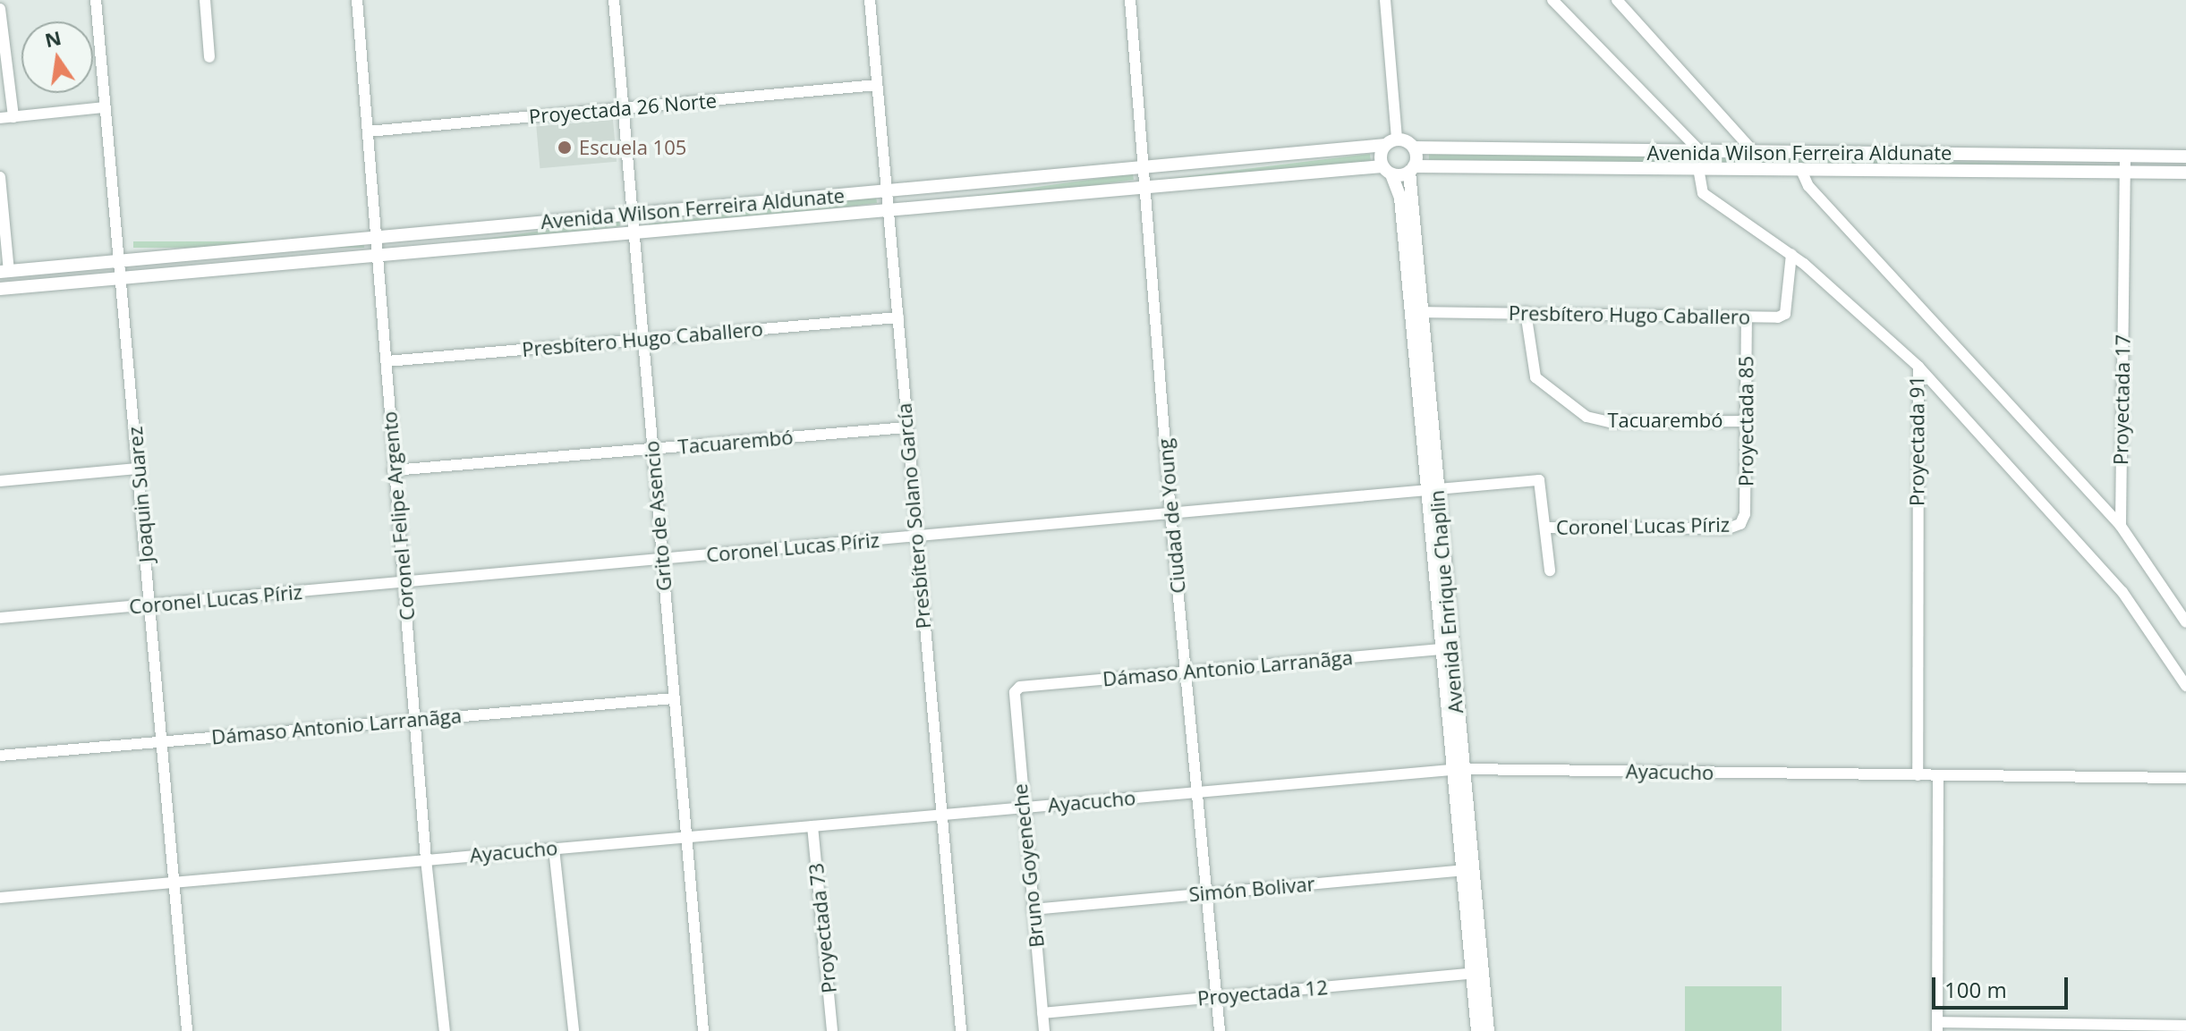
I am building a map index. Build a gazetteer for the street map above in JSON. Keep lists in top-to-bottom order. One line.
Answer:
{"streets":{"street":["Proyectada 26 Norte","Avenida Wilson Ferreira Aldunate","Presbítero Hugo Caballero","Proyectada 17","Tacuarembó","Proyectada 85","Proyectada 91","Joaquin Suarez","Coronel Felipe Argento","Grito de Asencio","Presbítero Solano García","Ciudad de Young","Coronel Lucas Píriz","Avenida Enrique Chaplin","Dámaso Antonio Larranãga","Ayacucho","Bruno Goyeneche","Simón Bolivar","Proyectada 73","Proyectada 12"]},"crossings":[["Proyectada 26 Norte","Coronel Felipe Argento"],["Proyectada 26 Norte","Grito de Asencio"],["Proyectada 26 Norte","Presbítero Solano García"],["Avenida Wilson Ferreira Aldunate","Proyectada 17"],["Avenida Wilson Ferreira Aldunate","Proyectada 91"],["Avenida Wilson Ferreira Aldunate","Joaquin Suarez"],["Avenida Wilson Ferreira Aldunate","Coronel Felipe Argento"],["Avenida Wilson Ferreira Aldunate","Grito de Asencio"],["Avenida Wilson Ferreira Aldunate","Presbítero Solano García"],["Avenida Wilson Ferreira Aldunate","Ciudad de Young"],["Avenida Wilson Ferreira Aldunate","Avenida Enrique Chaplin"],["Presbítero Hugo Caballero","Tacuarembó"],["Presbítero Hugo Caballero","Proyectada 85"],["Presbítero Hugo Caballero","Proyectada 91"],["Presbítero Hugo Caballero","Coronel Felipe Argento"],["Presbítero Hugo Caballero","Grito de Asencio"],["Presbítero Hugo Caballero","Presbítero Solano García"],["Presbítero Hugo Caballero","Avenida Enrique Chaplin"],["Tacuarembó","Proyectada 85"],["Tacuarembó","Coronel Felipe Argento"],["Tacuarembó","Grito de Asencio"],["Tacuarembó","Presbítero Solano García"],["Proyectada 85","Coronel Lucas Píriz"],["Proyectada 91","Ayacucho"],["Joaquin Suarez","Coronel Lucas Píriz"],["Joaquin Suarez","Dámaso Antonio Larranãga"],["Joaquin Suarez","Ayacucho"],["Coronel Felipe Argento","Coronel Lucas Píriz"],["Coronel Felipe Argento","Dámaso Antonio Larranãga"],["Coronel Felipe Argento","Ayacucho"],["Grito de Asencio","Coronel Lucas Píriz"],["Grito de Asencio","Dámaso Antonio Larranãga"],["Grito de Asencio","Ayacucho"],["Presbítero Solano García","Coronel Lucas Píriz"],["Presbítero Solano García","Ayacucho"],["Ciudad de Young","Coronel Lucas Píriz"],["Ciudad de Young","Dámaso Antonio Larranãga"],["Ciudad de Young","Ayacucho"],["Ciudad de Young","Simón Bolivar"],["Ciudad de Young","Proyectada 12"],["Coronel Lucas Píriz","Avenida Enrique Chaplin"],["Avenida Enrique Chaplin","Dámaso Antonio Larranãga"],["Avenida Enrique Chaplin","Ayacucho"],["Avenida Enrique Chaplin","Simón Bolivar"],["Avenida Enrique Chaplin","Proyectada 12"],["Dámaso Antonio Larranãga","Bruno Goyeneche"],["Ayacucho","Bruno Goyeneche"],["Ayacucho","Proyectada 73"],["Bruno Goyeneche","Simón Bolivar"],["Bruno Goyeneche","Proyectada 12"]],"places":["Escuela 105"],"scale_bar":"100 m","north":"top"}
